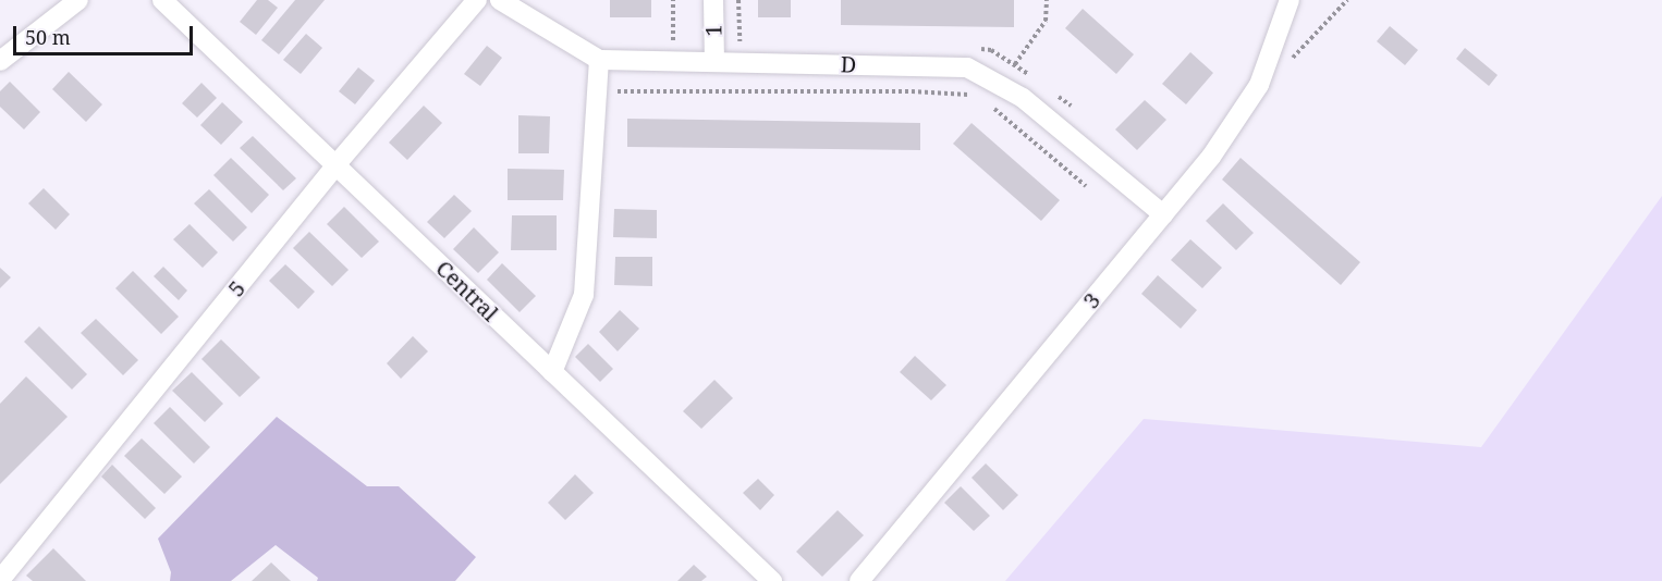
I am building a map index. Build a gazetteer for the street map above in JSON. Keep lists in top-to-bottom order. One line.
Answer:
{"streets":{"street":["1","D","5","Central","3"]},"crossings":[["1","D"],["D","3"],["5","Central"]],"scale_bar":"50 m"}
